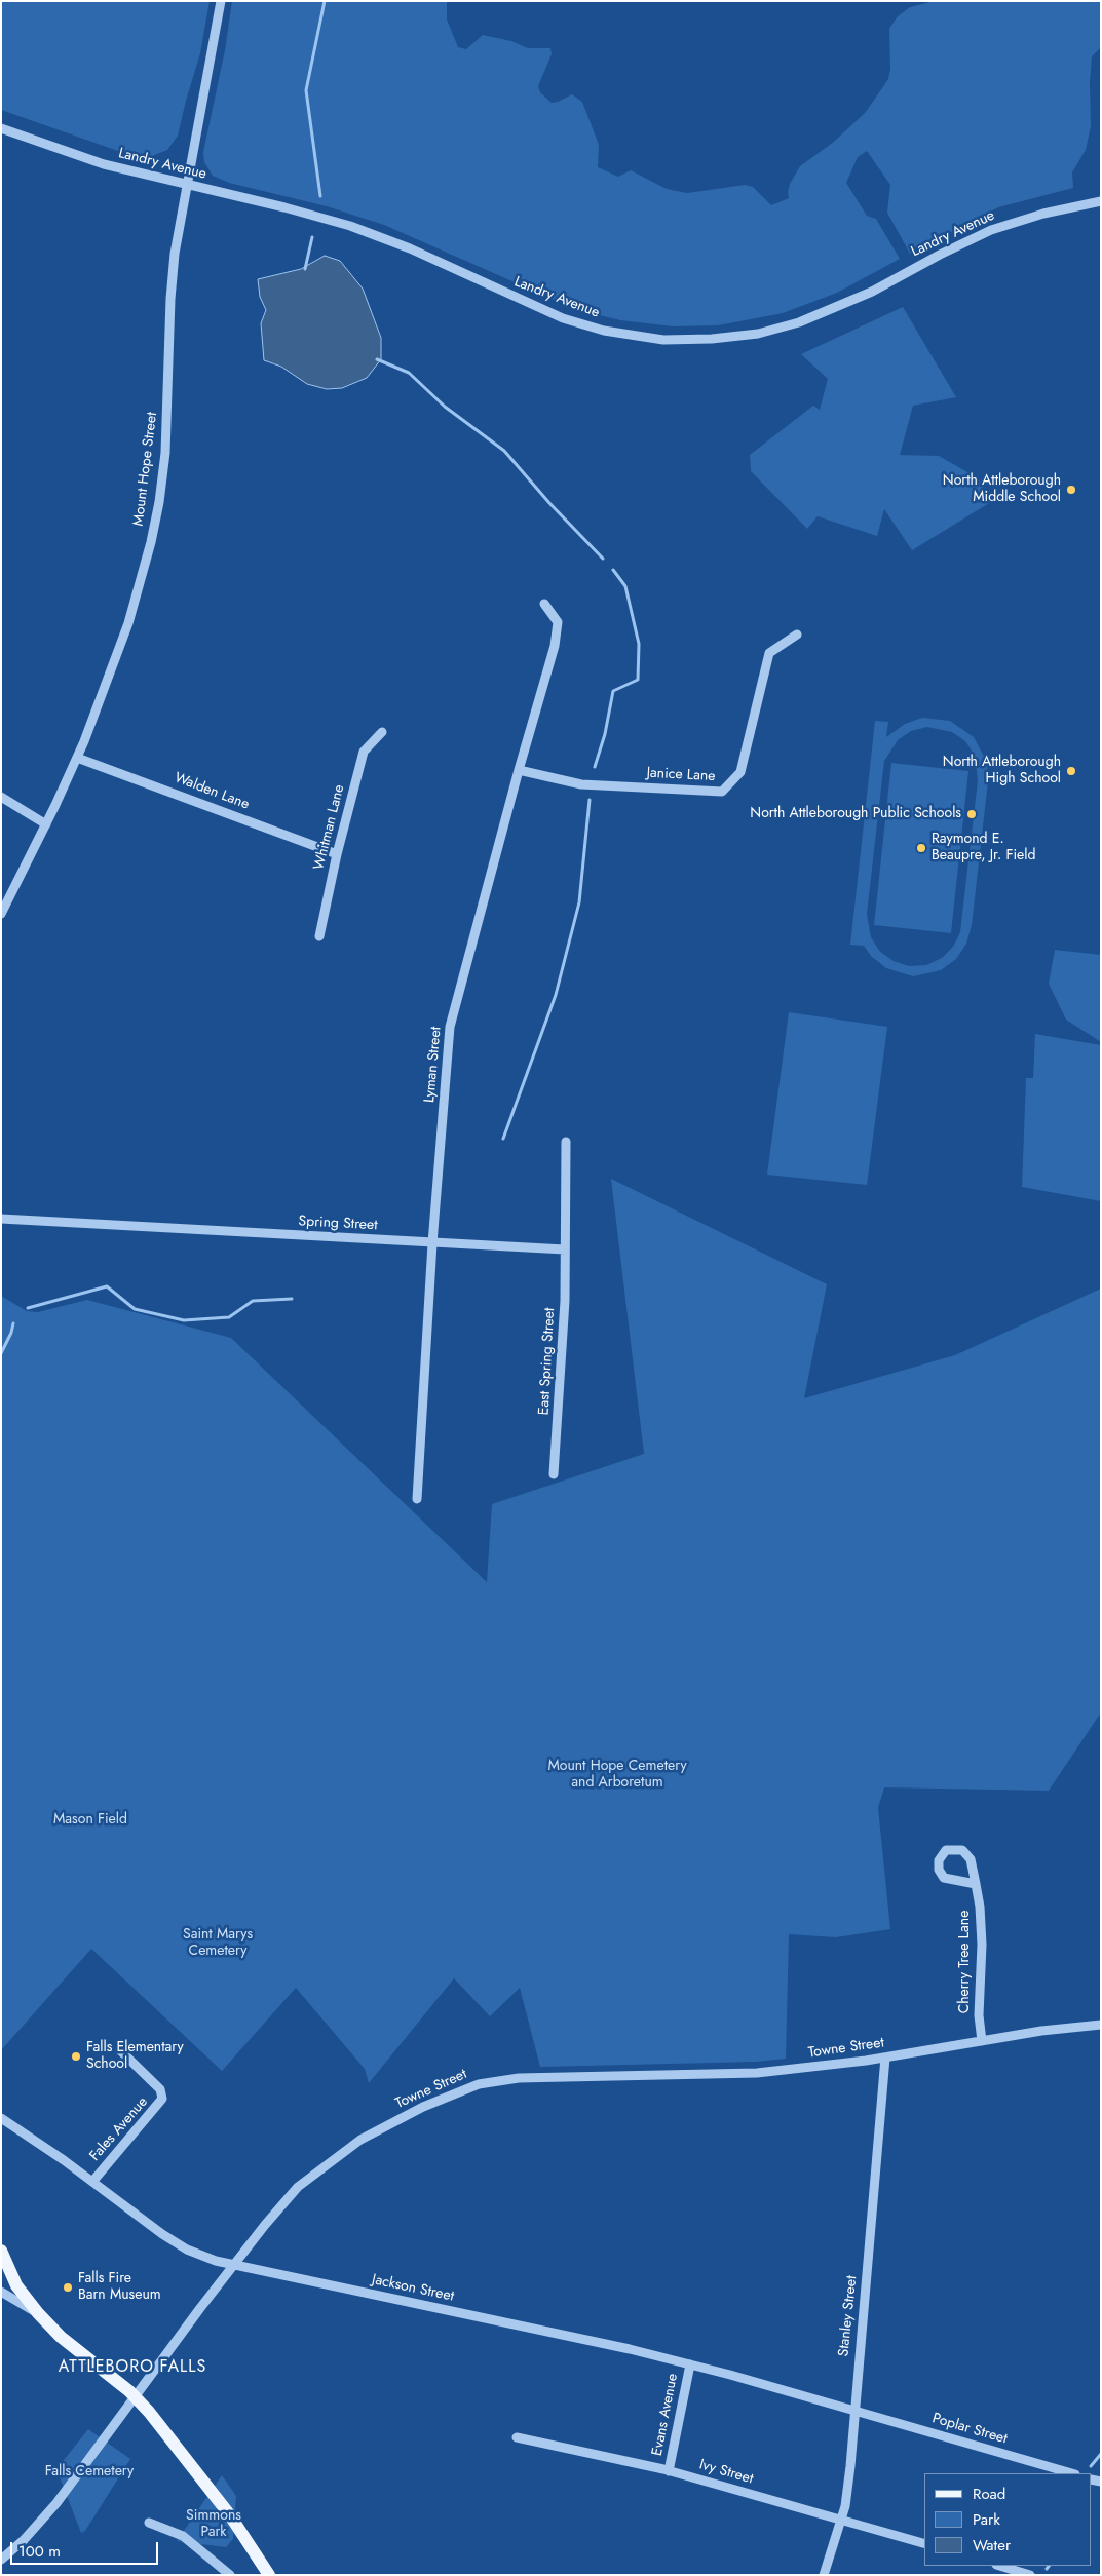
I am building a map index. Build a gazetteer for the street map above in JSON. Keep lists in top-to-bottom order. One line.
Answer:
{"streets":{"street":["Landry Avenue","Mount Hope Street","Janice Lane","Walden Lane","Whitman Lane","Lyman Street","Spring Street","East Spring Street","Cherry Tree Lane","Towne Street","Fales Avenue","Jackson Street","Stanley Street","Evans Avenue","Poplar Street","Ivy Street"]},"crossings":[["Landry Avenue","Mount Hope Street"],["Mount Hope Street","Walden Lane"],["Janice Lane","Lyman Street"],["Walden Lane","Whitman Lane"],["Lyman Street","Spring Street"],["Spring Street","East Spring Street"],["Cherry Tree Lane","Towne Street"],["Towne Street","Jackson Street"],["Towne Street","Stanley Street"],["Fales Avenue","Jackson Street"],["Jackson Street","Stanley Street"],["Jackson Street","Evans Avenue"],["Jackson Street","Poplar Street"],["Stanley Street","Poplar Street"],["Stanley Street","Ivy Street"],["Evans Avenue","Ivy Street"]],"districts":["ATTLEBORO FALLS"],"parks":["Mount Hope Cemetery and Arboretum","Mason Field","Saint Marys Cemetery","Falls Cemetery","Simmons Park"],"places":["North Attleborough Middle School","North Attleborough High School","North Attleborough Public Schools","Raymond E. Beaupre, Jr. Field","Falls Elementary School","Falls Fire Barn Museum"],"legend":["Road","Park","Water"],"scale_bar":"100 m"}
